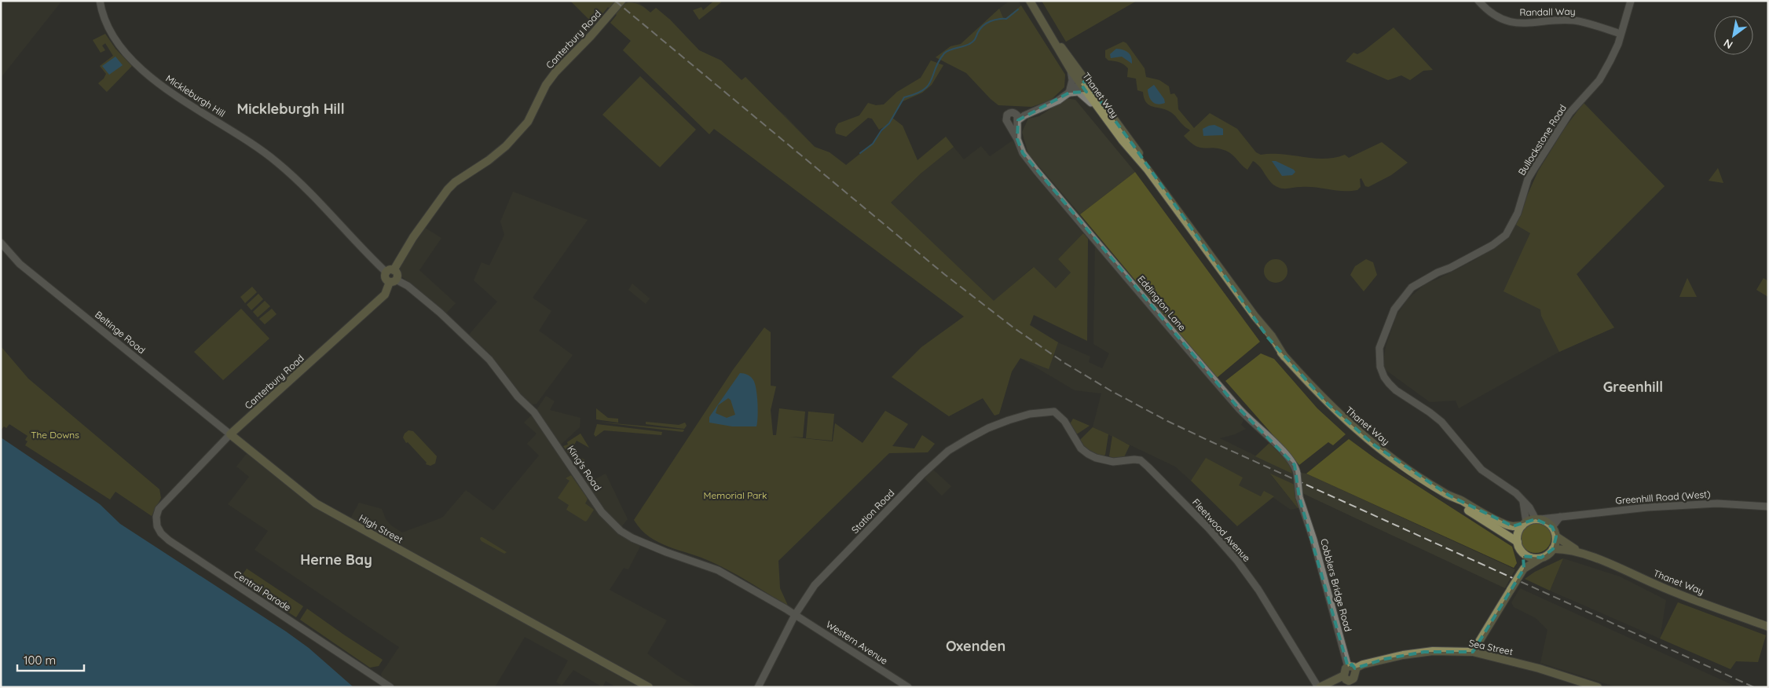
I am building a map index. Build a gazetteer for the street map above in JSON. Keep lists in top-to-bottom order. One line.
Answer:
{"streets":{"main road":["Canterbury Road","Thanet Way","High Street","Sea Street"],"street":["Randall Way","Mickleburgh Hill","Bullockstone Road","Eddington Lane","Beltinge Road","King's Road","Greenhill Road (West)","Station Road","Fleetwood Avenue","Cobblers Bridge Road","Central Parade","Western Avenue"]},"crossings":[["Randall Way","Bullockstone Road"],["Canterbury Road","Mickleburgh Hill"],["Canterbury Road","Beltinge Road"],["Canterbury Road","King's Road"],["Canterbury Road","High Street"],["Canterbury Road","Central Parade"],["Thanet Way","Greenhill Road (West)"],["Eddington Lane","Cobblers Bridge Road"],["Beltinge Road","High Street"],["King's Road","Station Road"],["King's Road","Western Avenue"],["Station Road","Fleetwood Avenue"],["Station Road","Western Avenue"],["Fleetwood Avenue","Sea Street"],["Cobblers Bridge Road","Sea Street"]],"districts":["Mickleburgh Hill","Greenhill","Herne Bay","Oxenden"],"parks":["The Downs","Memorial Park"],"scale_bar":"100 m","north":"bottom left"}
